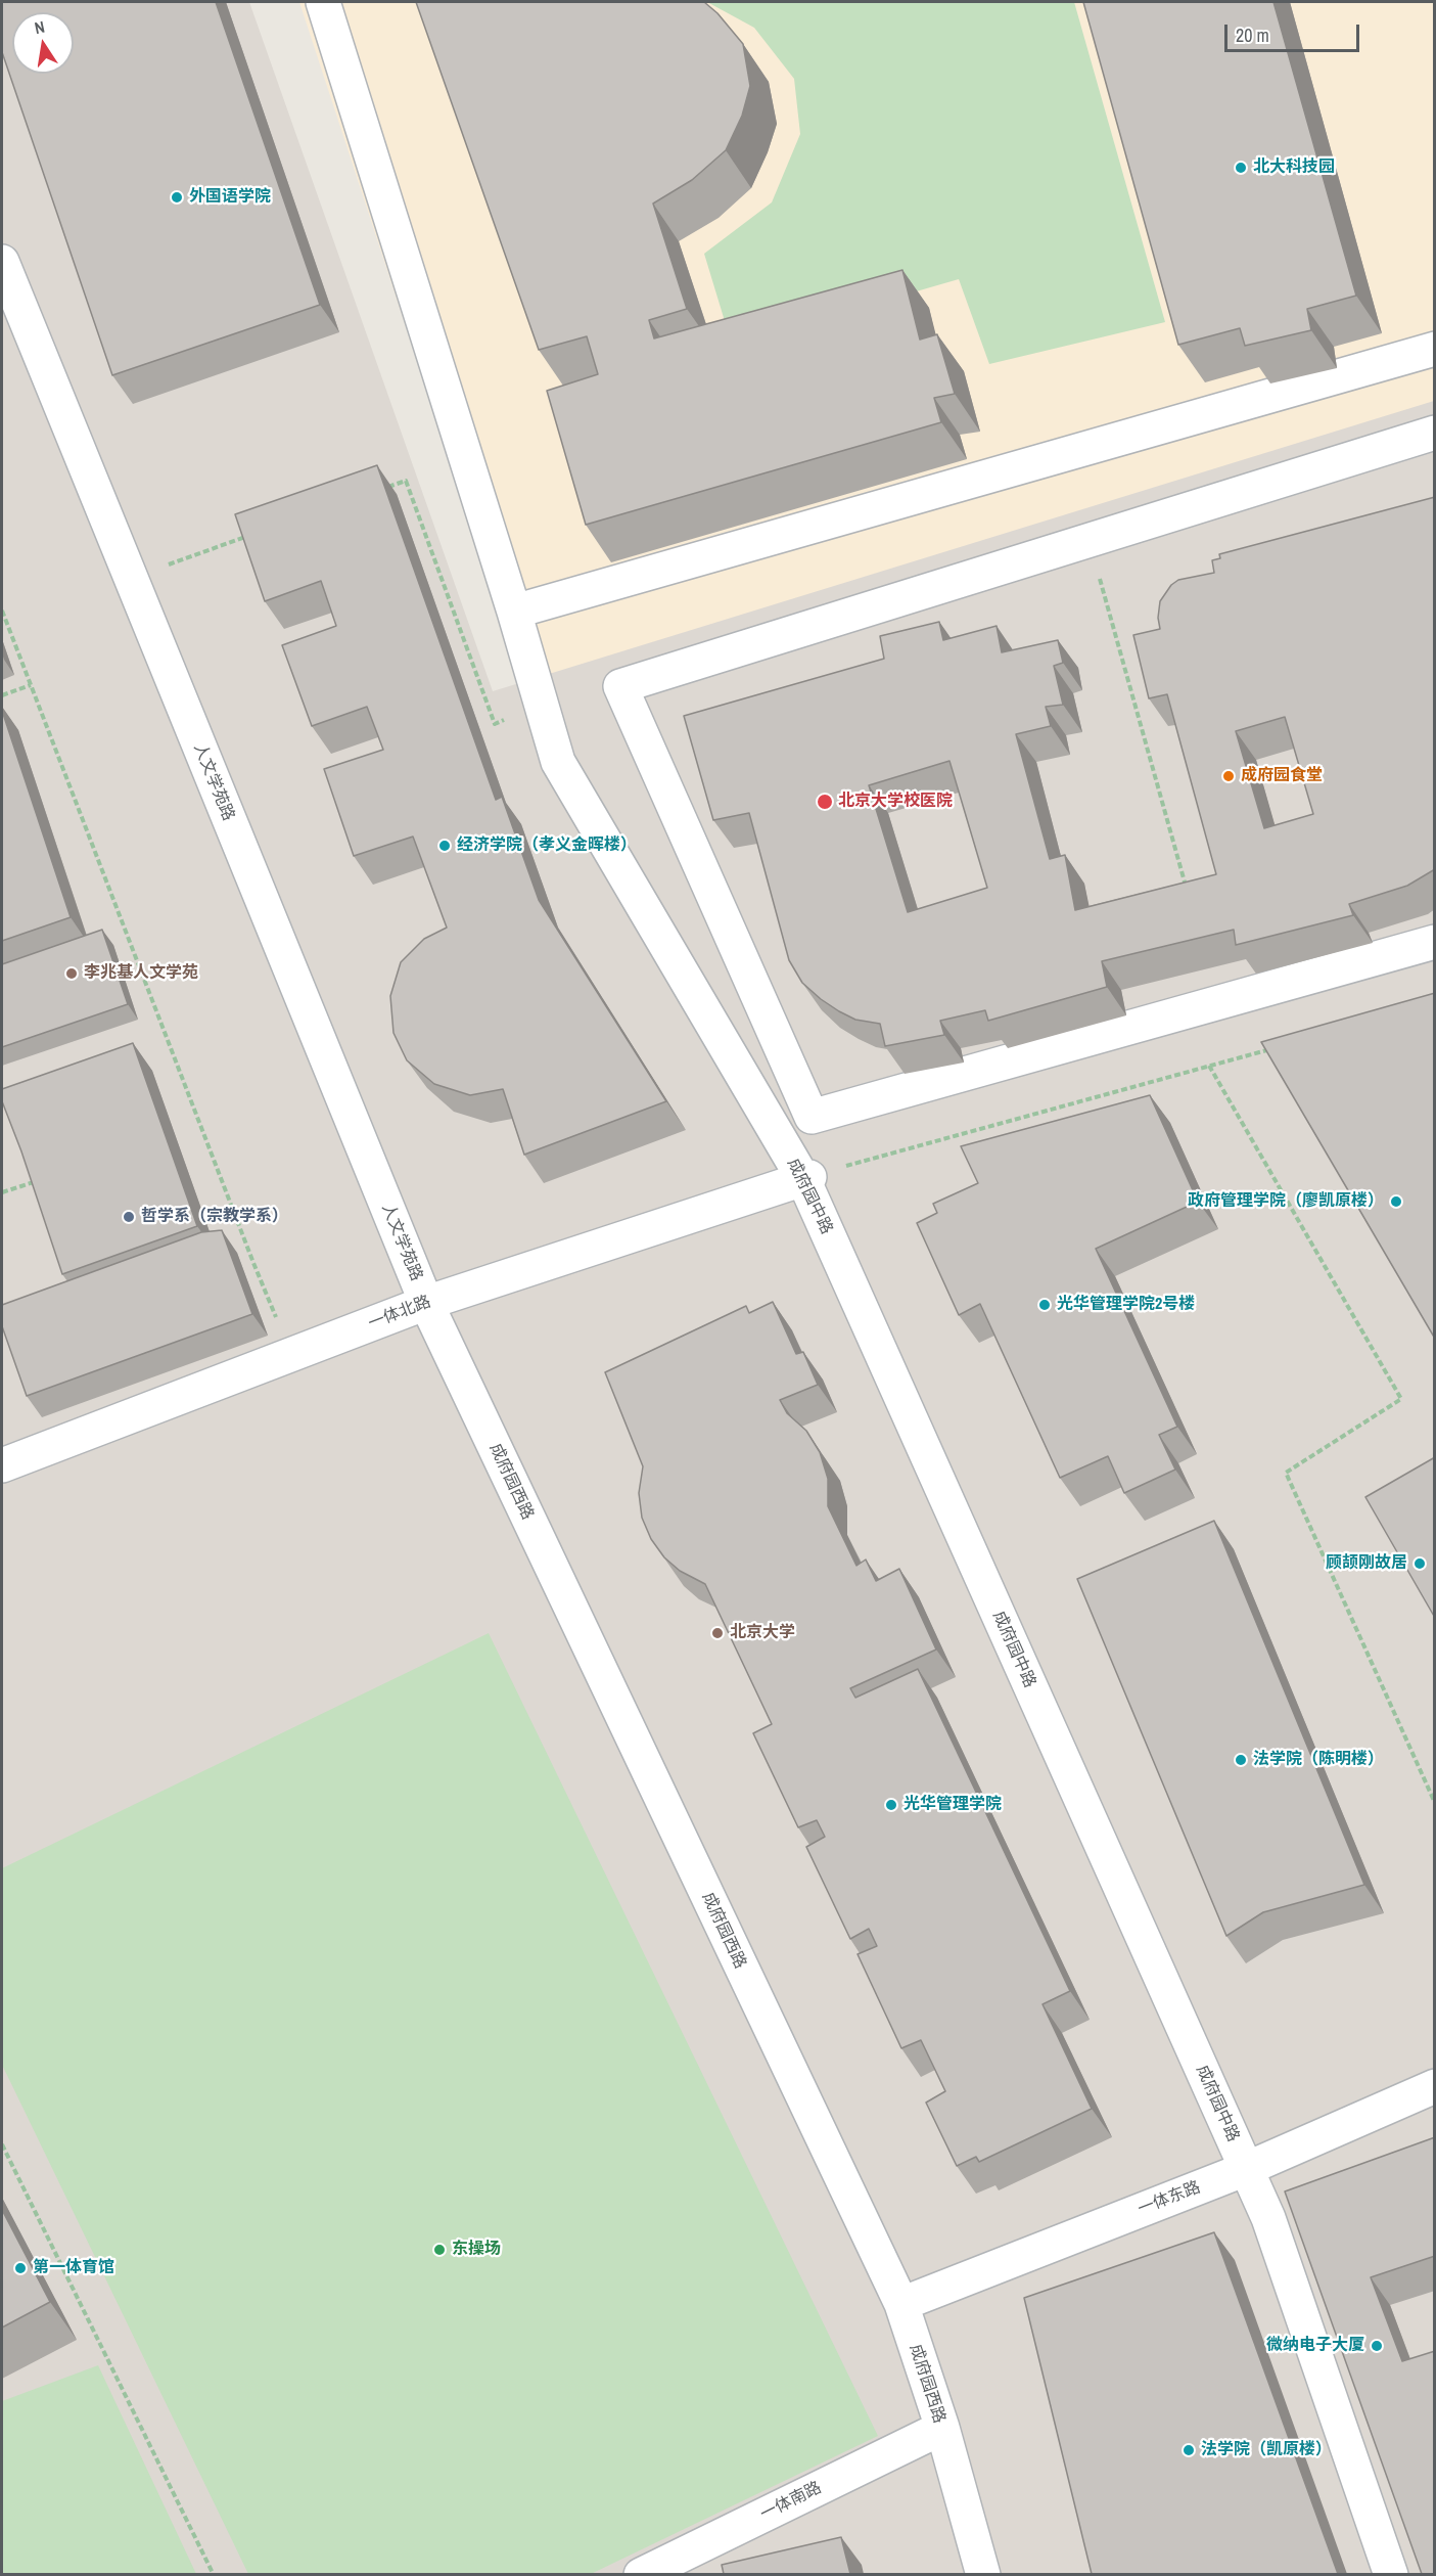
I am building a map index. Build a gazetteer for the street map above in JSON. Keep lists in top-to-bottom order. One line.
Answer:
{"streets":{"lane":["人文学苑路","成府园中路","一体北路","成府园西路","一体东路","一体南路"]},"crossings":[["人文学苑路","一体北路"],["人文学苑路","成府园西路"],["成府园中路","一体北路"],["成府园中路","一体东路"],["一体北路","成府园西路"],["成府园西路","一体东路"],["成府园西路","一体南路"]],"places":["北大科技园","外国语学院","成府园食堂","北京大学校医院","经济学院（孝义金晖楼）","李兆基人文学苑","政府管理学院（廖凯原楼）","哲学系（宗教学系）","光华管理学院2号楼","顾颉刚故居","北京大学","法学院（陈明楼）","光华管理学院","东操场","第一体育馆","微纳电子大厦","法学院（凯原楼）"],"scale_bar":"20 m","north":"top"}
